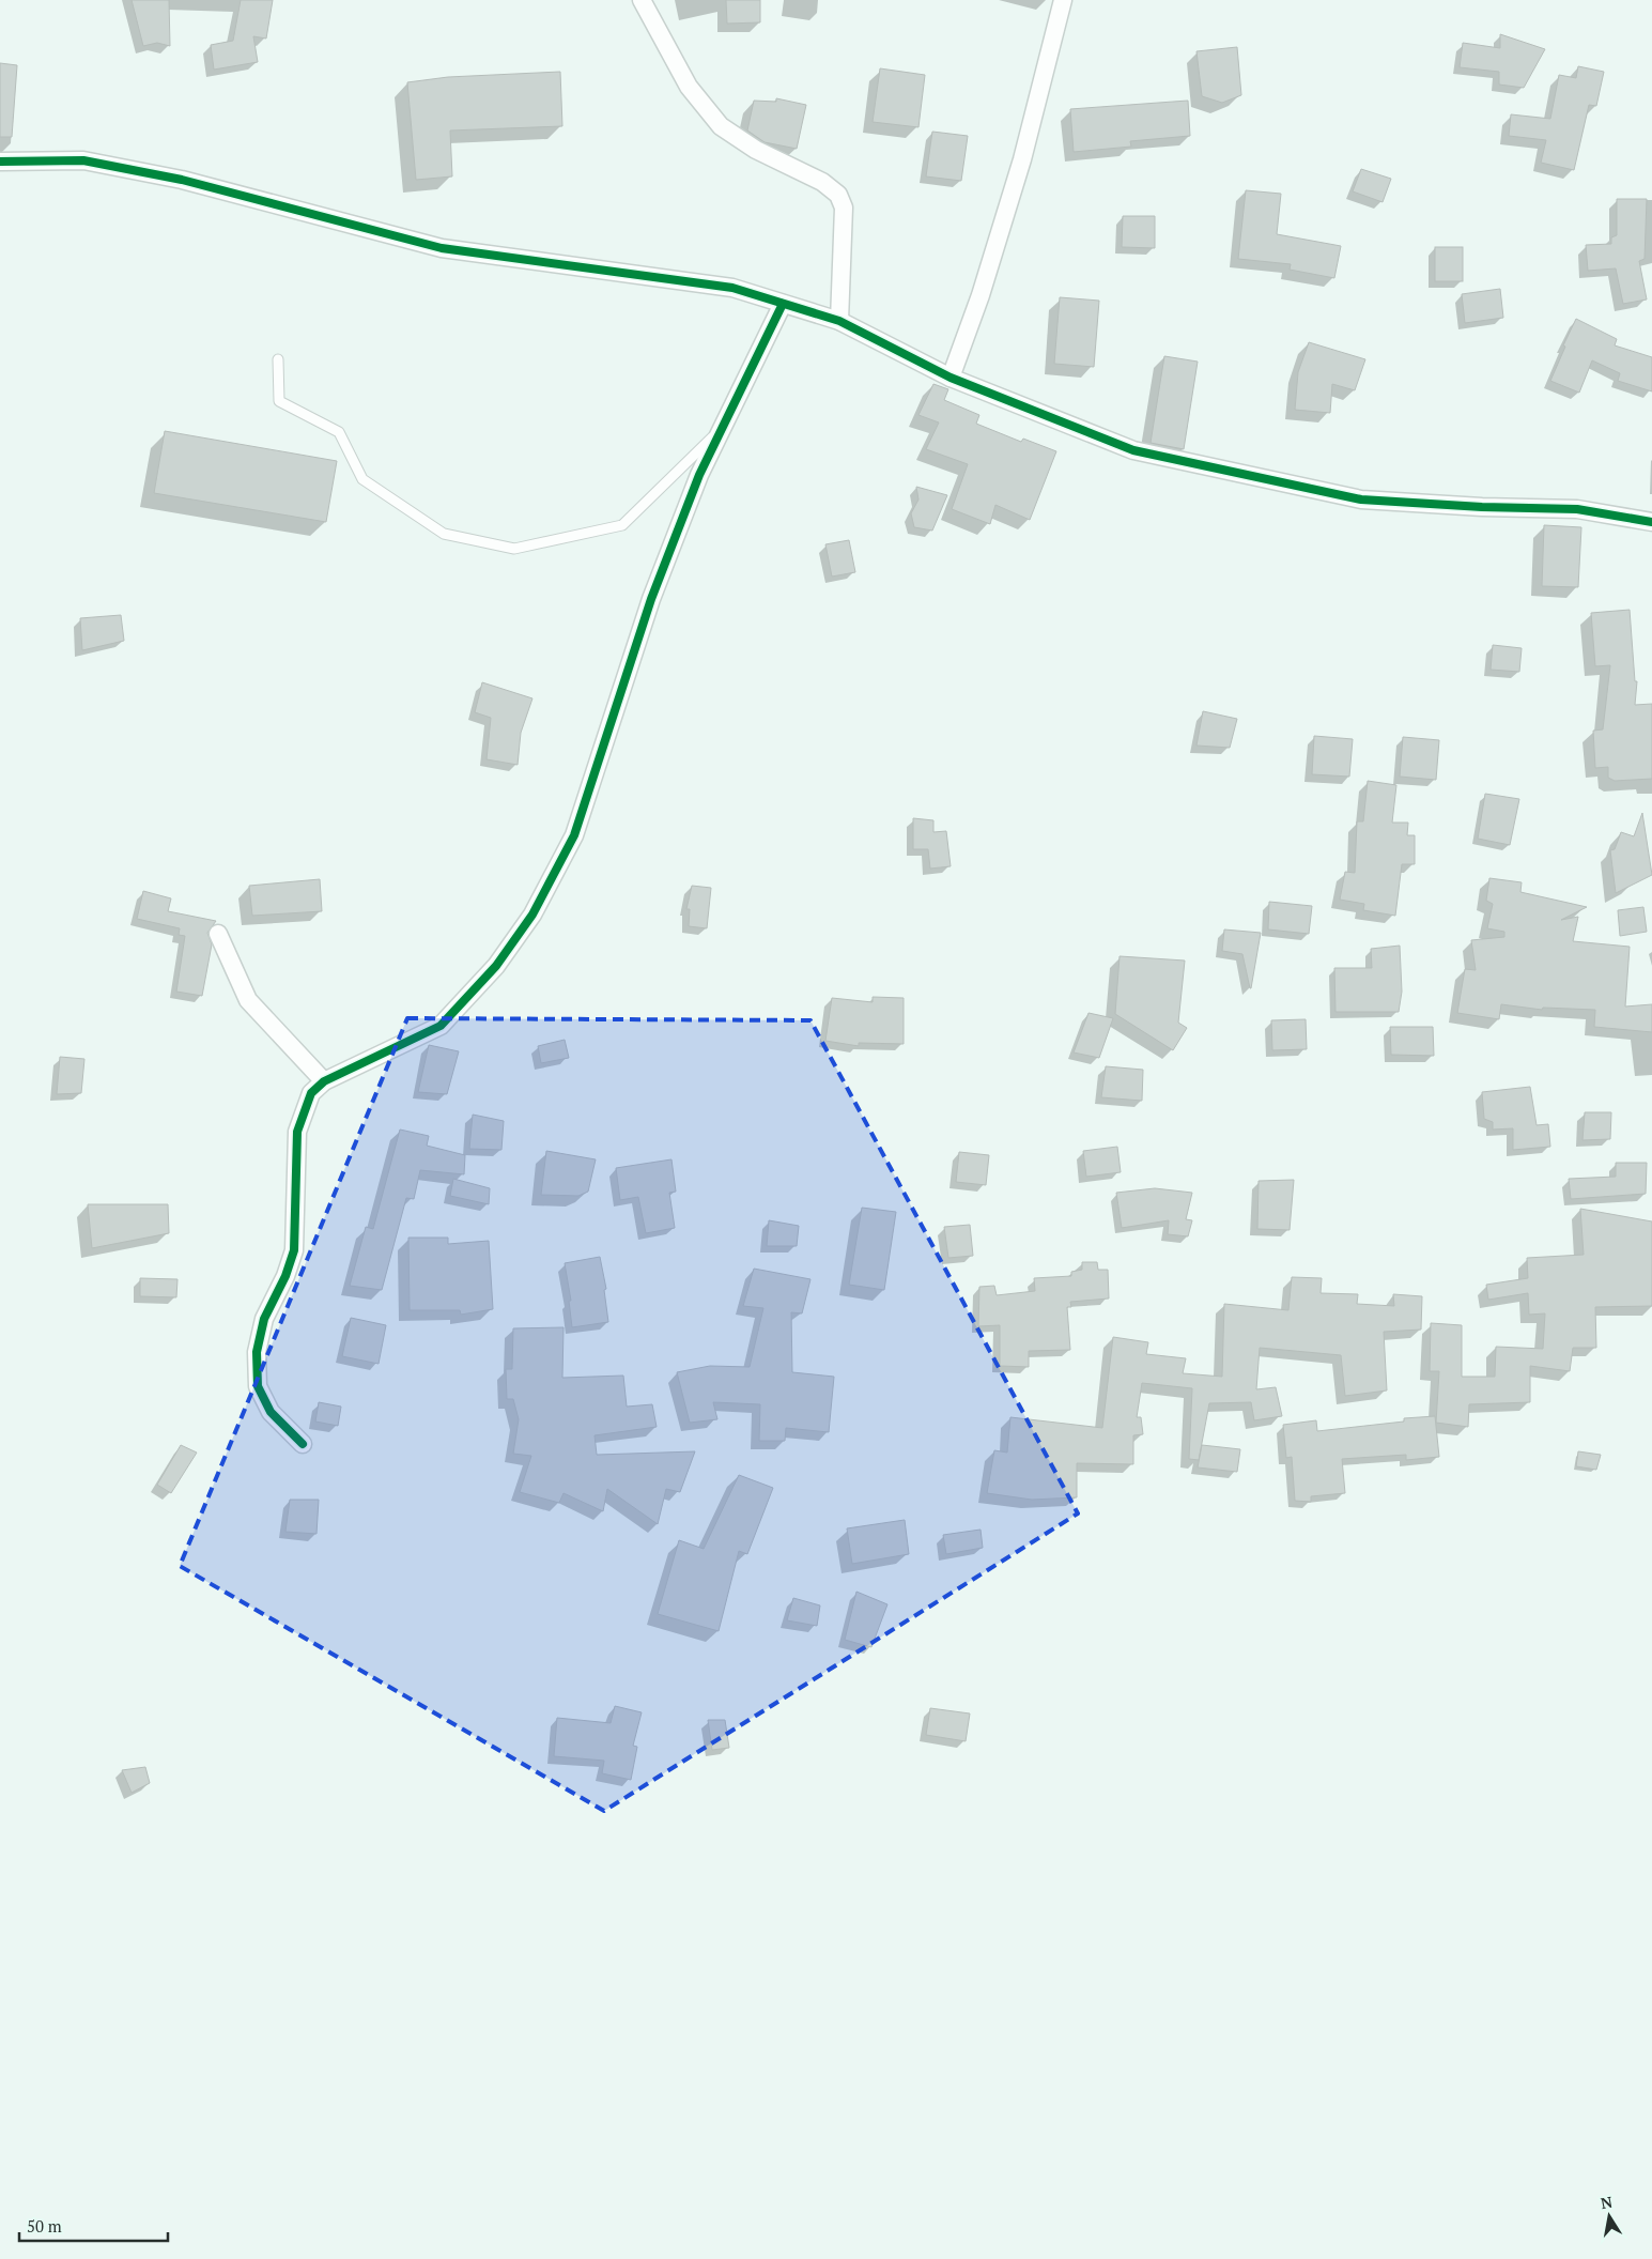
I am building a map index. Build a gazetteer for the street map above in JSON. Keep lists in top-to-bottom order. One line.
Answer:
{"scale_bar":"50 m","north":"top"}
